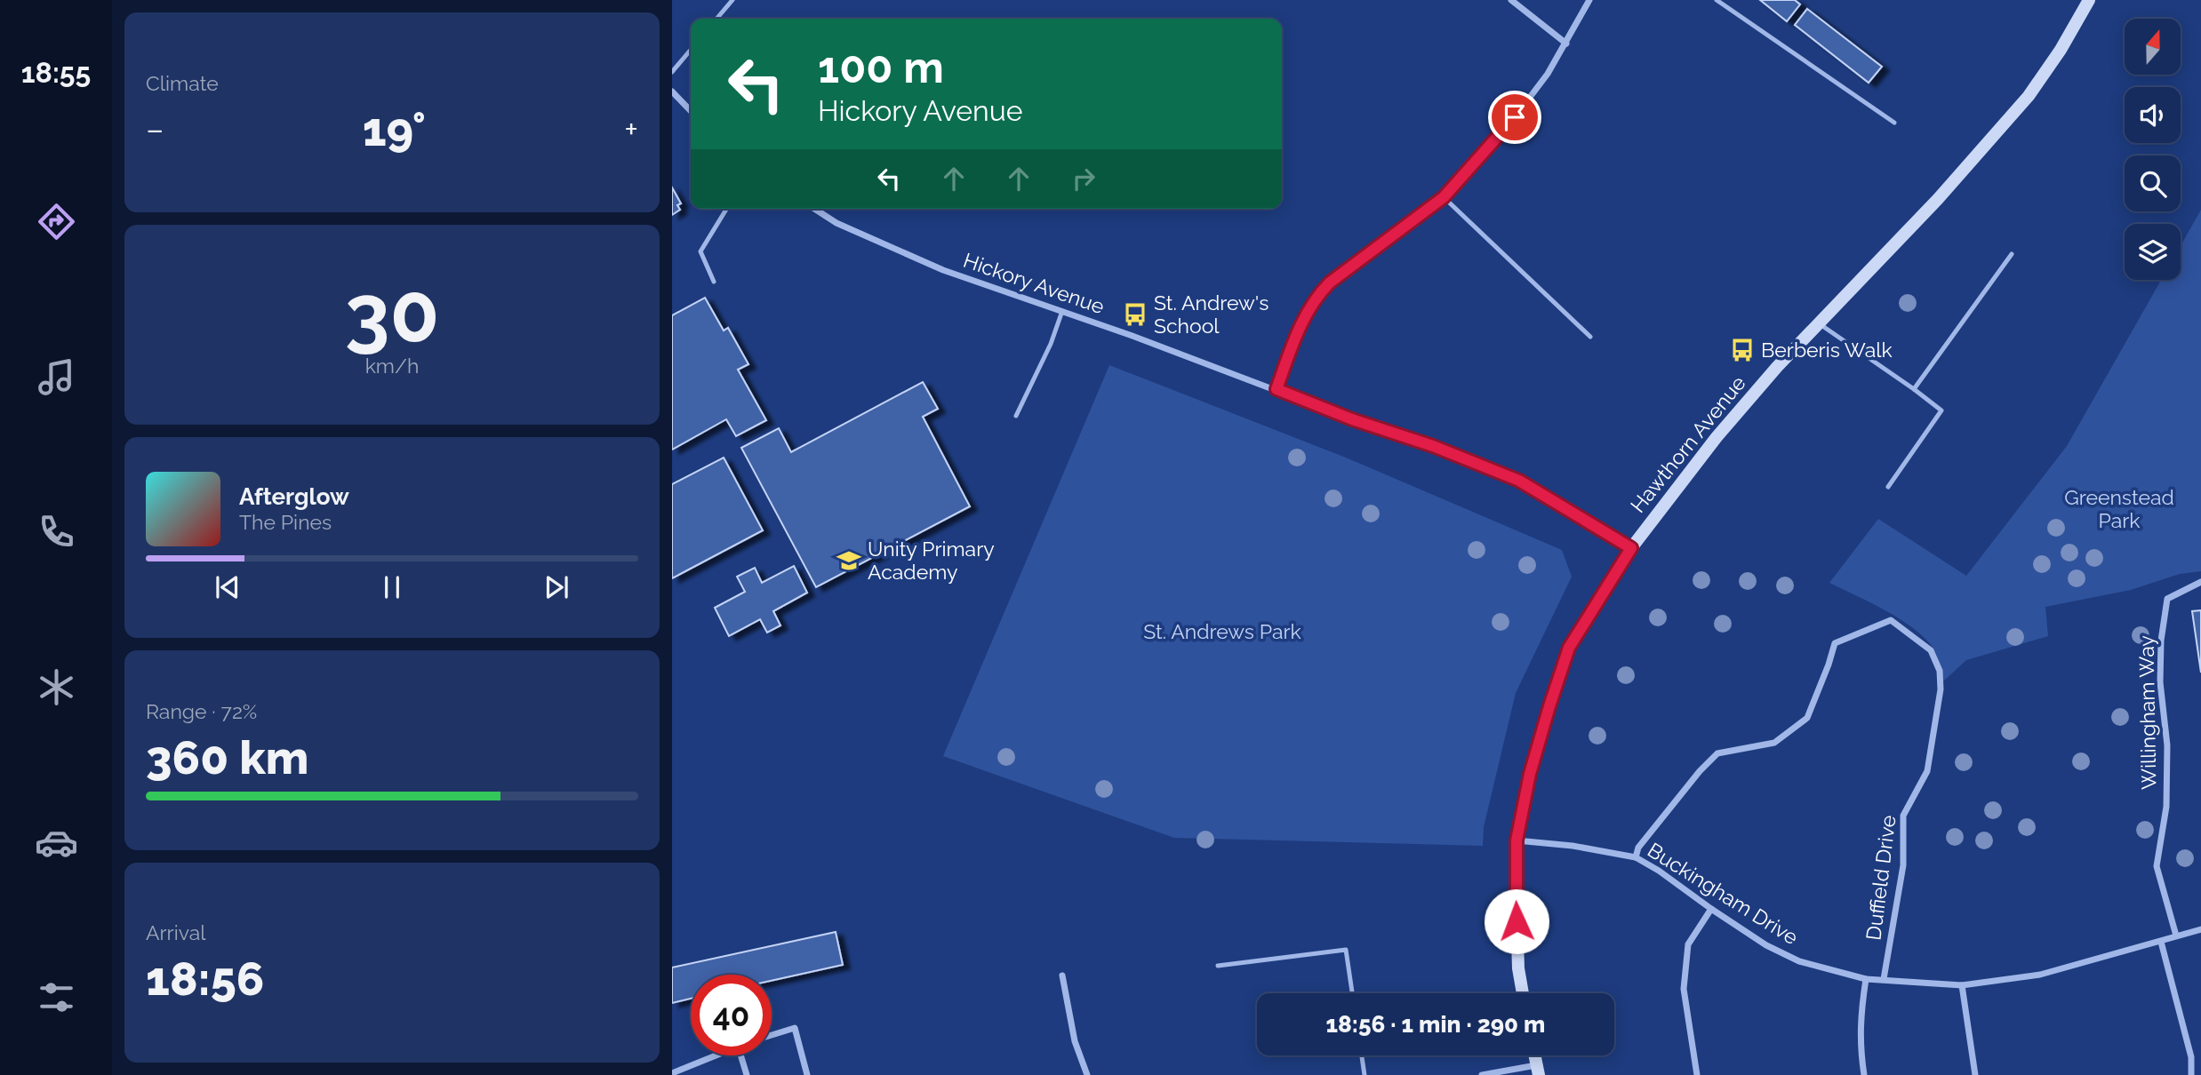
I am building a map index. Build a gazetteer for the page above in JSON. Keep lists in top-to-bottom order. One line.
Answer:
{"streets":{"street":["Hickory Avenue","Hawthorn Avenue","Willingham Way","Duffield Drive","Buckingham Drive"]},"crossings":[["Hickory Avenue","Hawthorn Avenue"],["Hawthorn Avenue","Buckingham Drive"],["Willingham Way","Buckingham Drive"],["Duffield Drive","Buckingham Drive"]],"parks":["Greenstead Park","St. Andrews Park"],"places":{"bus stop":["St. Andrew's School","Berberis Walk"],"school or university":["Unity Primary Academy"]},"north":"top","page":{"tabs":"18:55","tile":["Climate",["30","km/h"],["Range · 72%","360 km"],["Arrival","18:56"]],"turn":["100 m","Hickory Avenue"],"heat":["−","19°","+"],"song":["Afterglow","The Pines"],"limit":"40","trip":"18:56 · 1 min · 290 m"}}
